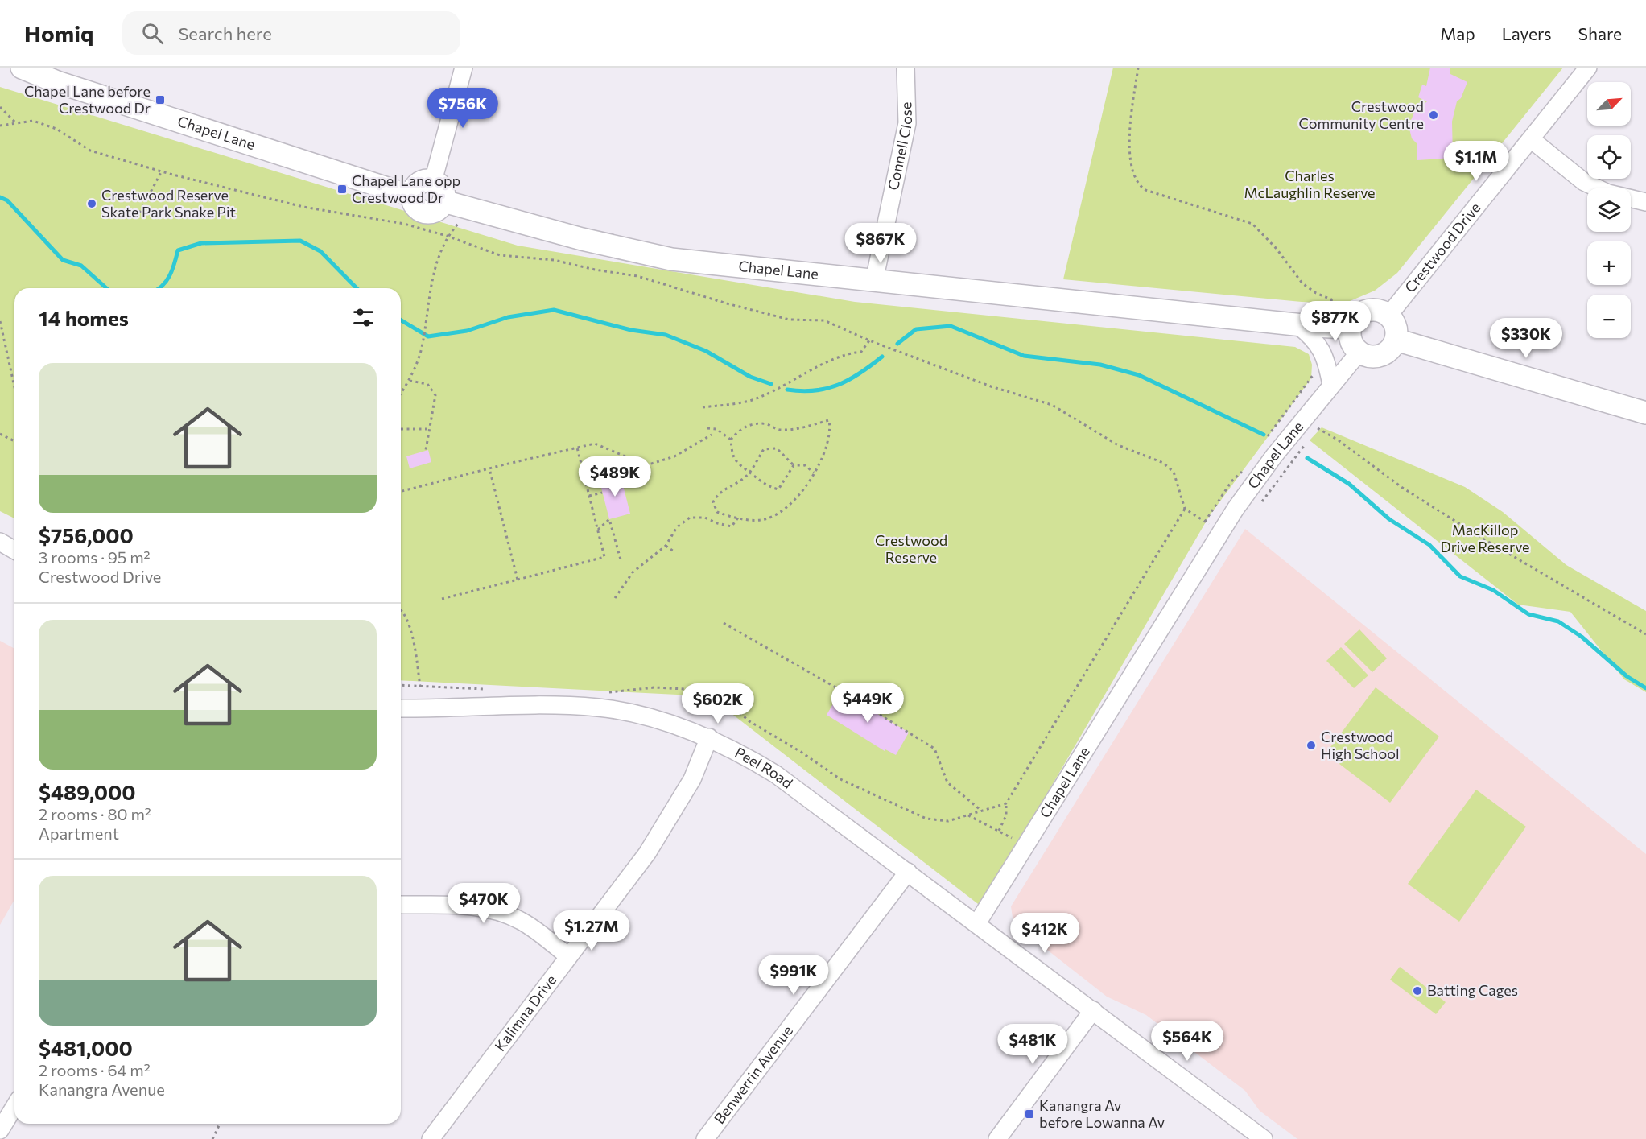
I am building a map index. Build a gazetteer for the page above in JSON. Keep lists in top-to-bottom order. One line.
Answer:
{"streets":{"main road":["Chapel Lane"],"street":["Connell Close","Crestwood Drive","Peel Road","Kalimna Drive","Benwerrin Avenue"]},"crossings":[["Chapel Lane","Connell Close"],["Chapel Lane","Crestwood Drive"],["Chapel Lane","Peel Road"],["Peel Road","Kalimna Drive"],["Peel Road","Benwerrin Avenue"]],"parks":["Charles McLaughlin Reserve","MacKillop Drive Reserve","Crestwood Reserve"],"places":{"transit":["Chapel Lane before Crestwood Dr","Chapel Lane opp Crestwood Dr","Kanangra Av before Lowanna Av"],"other":["Crestwood Community Centre","Crestwood Reserve Skate Park Snake Pit","Crestwood High School","Batting Cages"]},"north":"top right","page":{"header":"Homiq","search":"Search here","nav":["Map","Layers","Share"],"map_buttons":["+","−"],"price":["$756K","$1.1M","$867K","$877K","$330K","$489K","$449K","$602K","$470K","$1.27M","$412K","$991K","$564K","$481K"],"heading":"14 homes","list":[{"name":"$756,000","note":"3 rooms · 95 m² · Crestwood Drive"},{"name":"$489,000","note":"2 rooms · 80 m² · Apartment"},{"name":"$481,000","note":"2 rooms · 64 m² · Kanangra Avenue"}]}}
